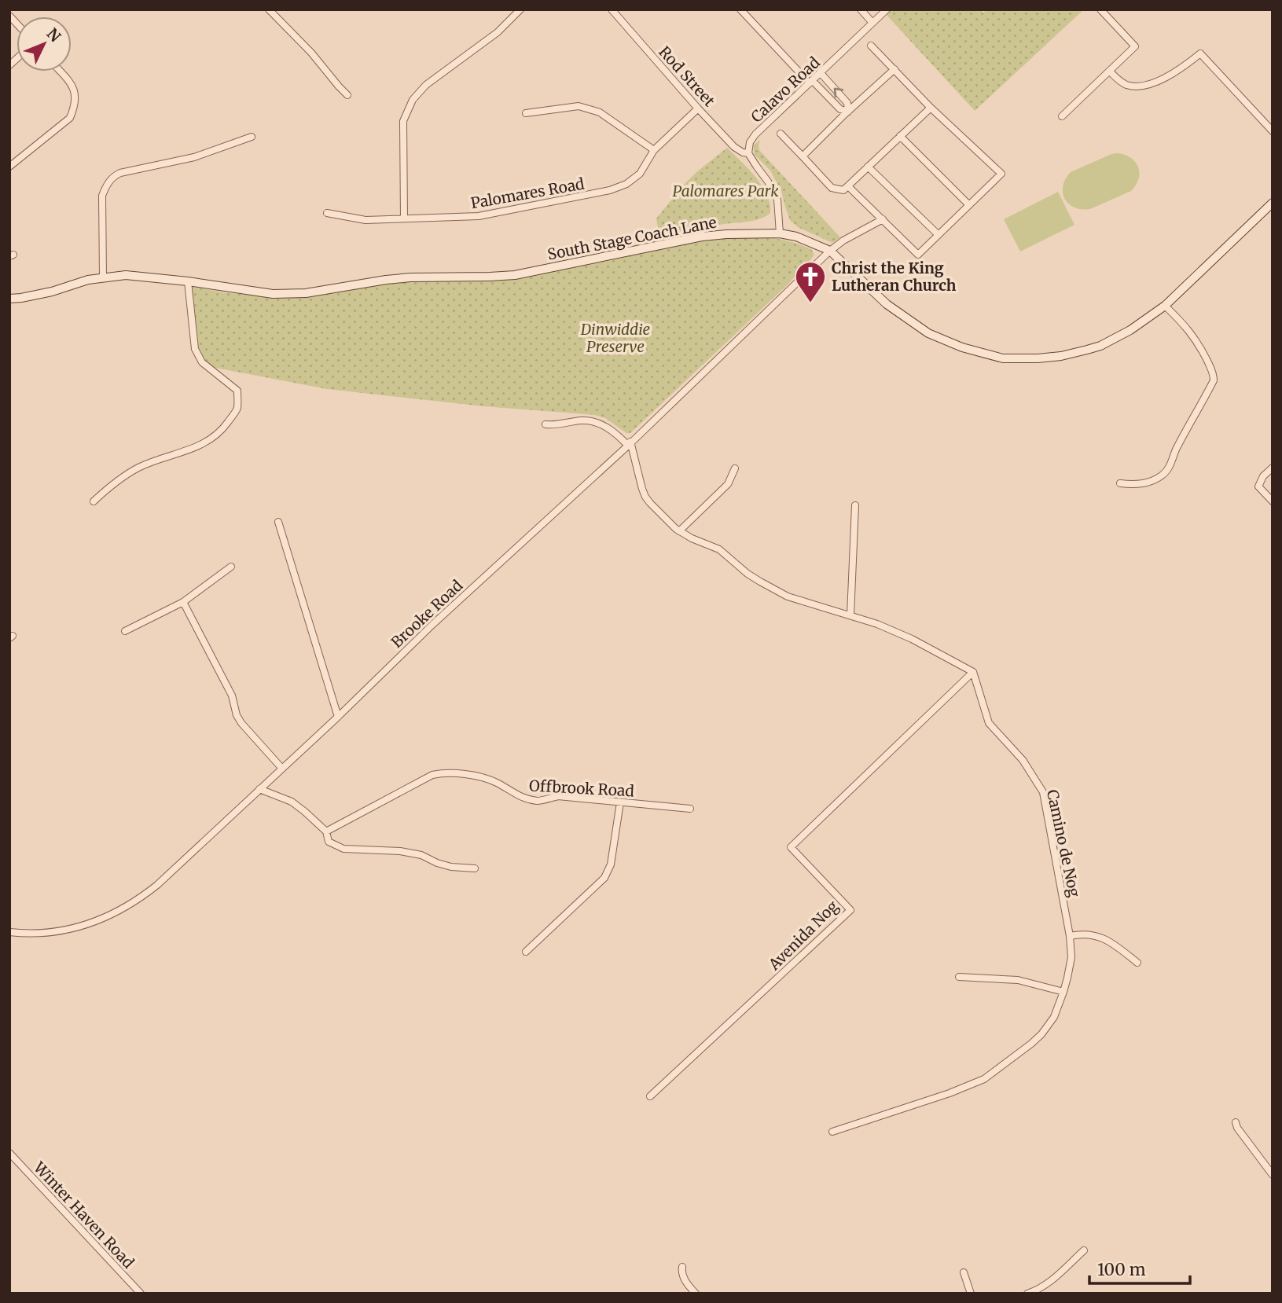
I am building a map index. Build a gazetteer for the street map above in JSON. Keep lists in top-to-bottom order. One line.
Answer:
{"streets":{"main road":["South Stage Coach Lane"],"street":["Rod Street","Calavo Road","Palomares Road","Brooke Road","Offbrook Road","Camino de Nog","Avenida Nog","Winter Haven Road"]},"crossings":[["Rod Street","Calavo Road"],["Rod Street","Palomares Road"],["South Stage Coach Lane","Brooke Road"],["Camino de Nog","Avenida Nog"]],"parks":["Palomares Park","Dinwiddie Preserve"],"places":{"church":["Christ the King Lutheran Church"]},"scale_bar":"100 m","north":"top right"}
